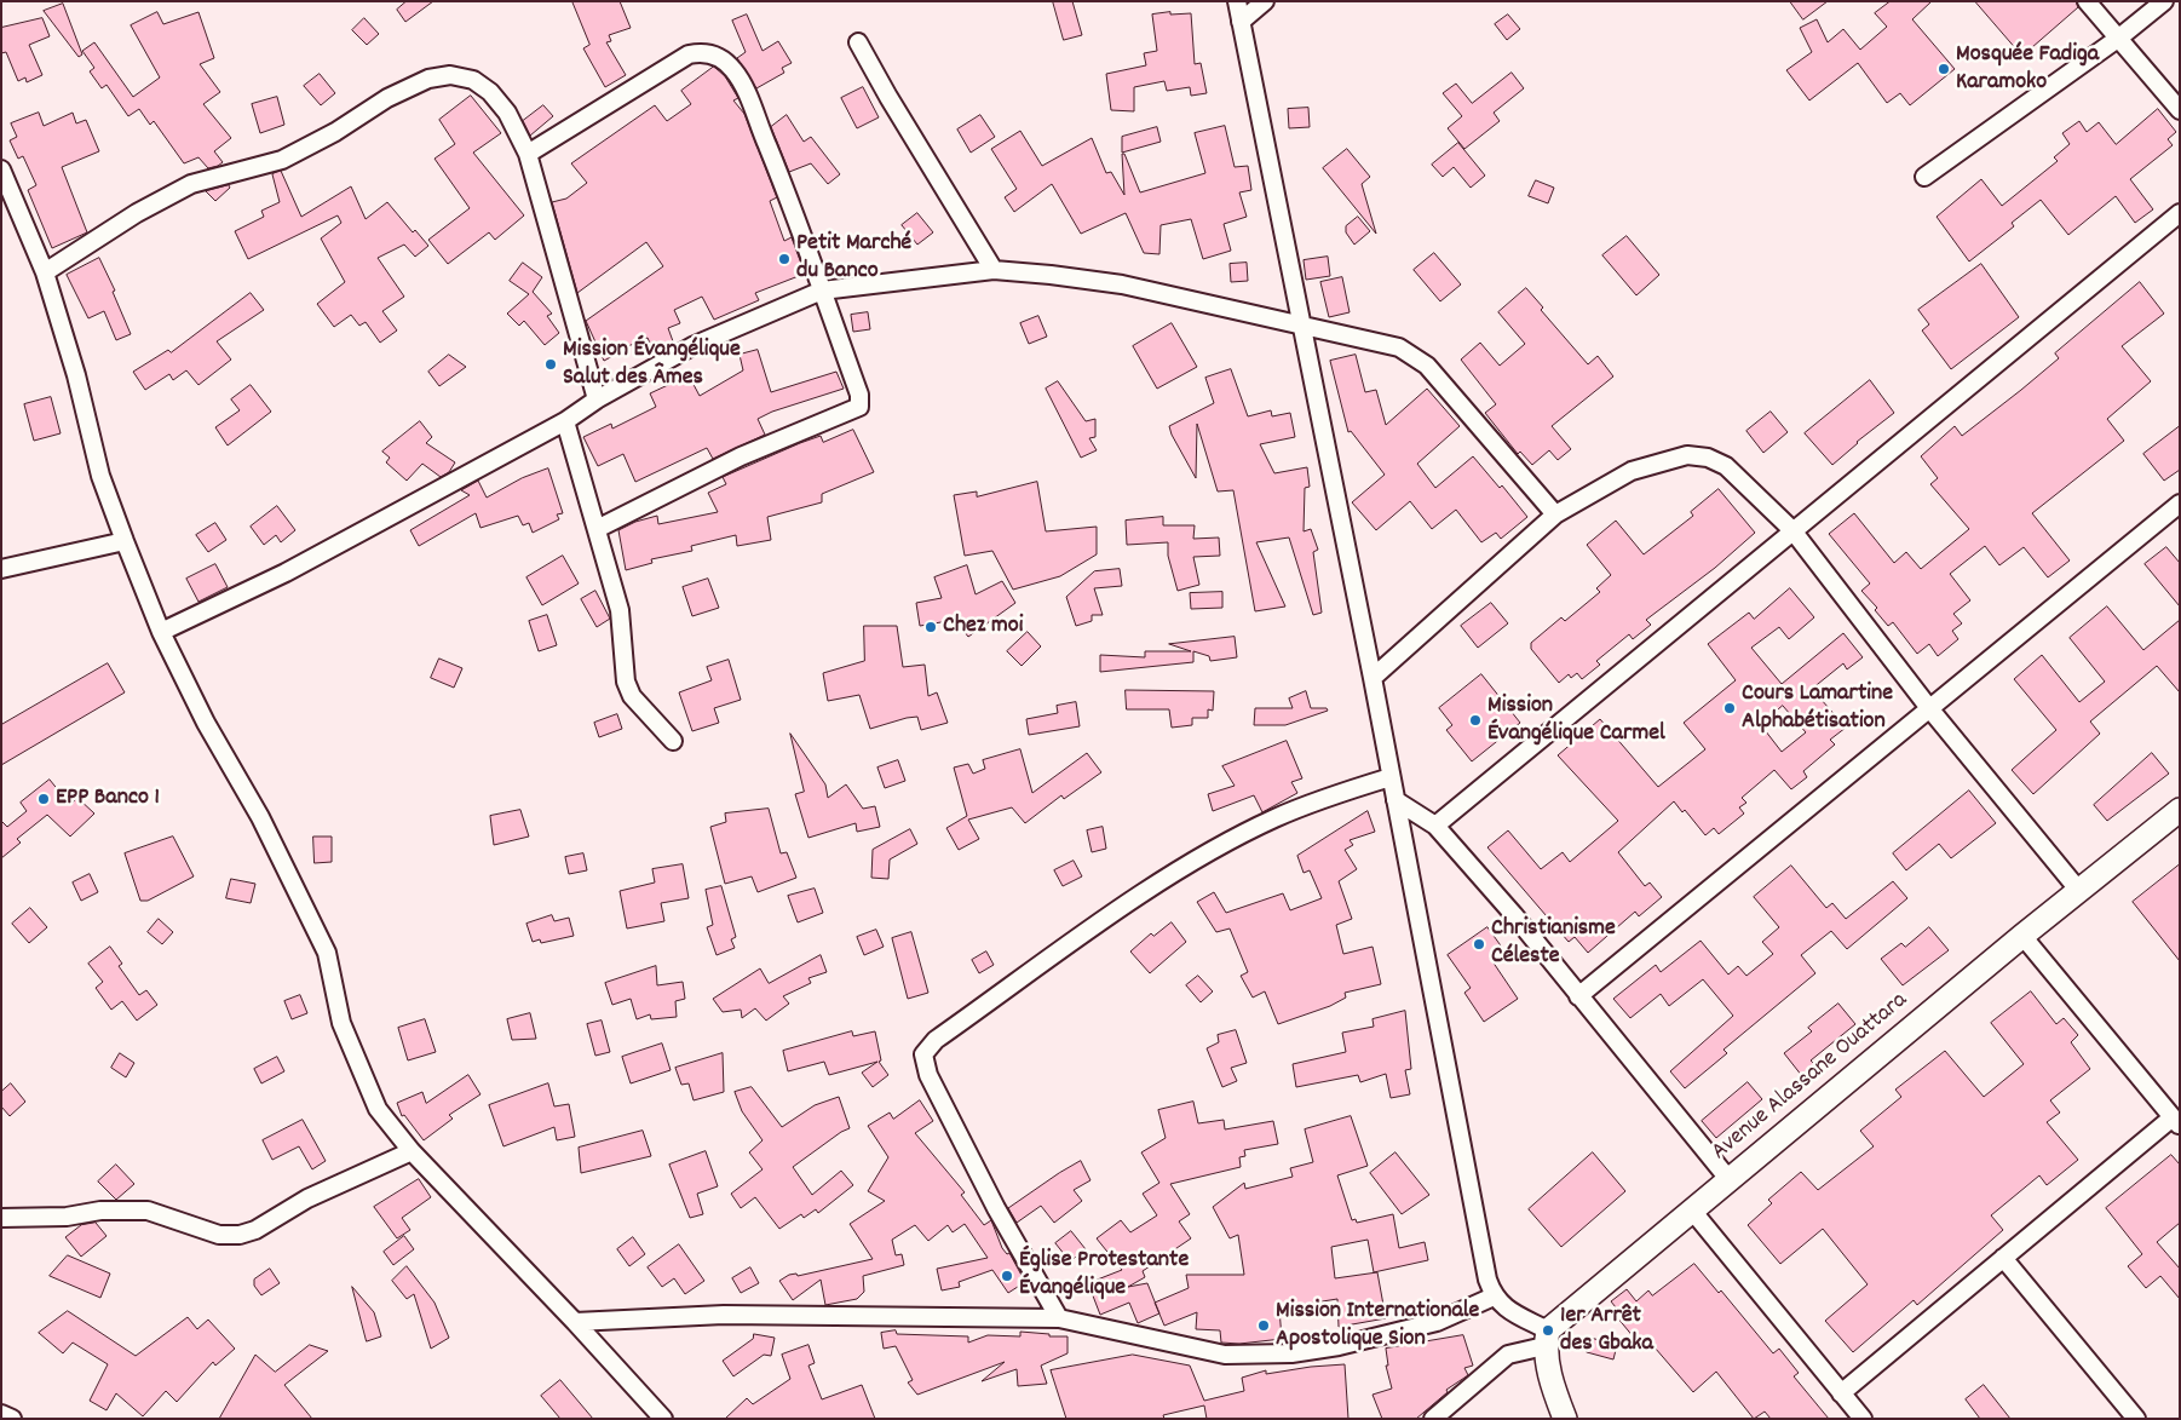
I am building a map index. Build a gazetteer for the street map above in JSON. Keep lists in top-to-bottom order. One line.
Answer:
{"streets":{"street":["Avenue Alassane Ouattara"]},"places":["Mosquée Fadiga Karamoko","Petit Marché du Banco","Mission Évangélique Salut des Âmes","Chez moi","Cours Lamartine Alphabétisation","Mission Évangélique Carmel","EPP Banco 1","Christianisme Céleste","Église Protestante Évangélique","Mission Internationale Apostolique Sion","1er Arrêt des Gbaka"]}
